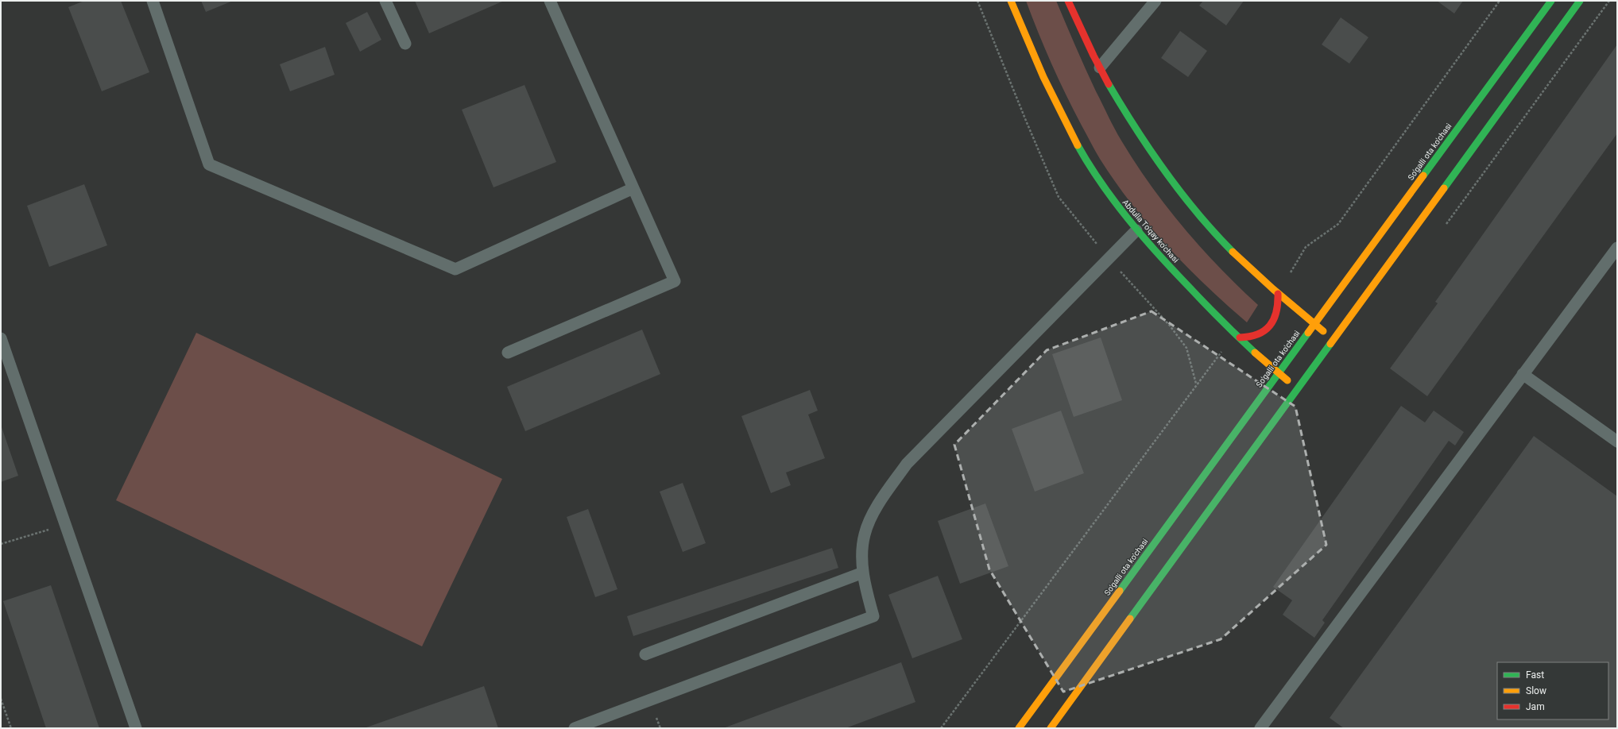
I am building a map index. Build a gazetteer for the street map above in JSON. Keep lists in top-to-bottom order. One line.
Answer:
{"streets":{"main road":["So'galli ota ko'chasi","Abdulla To'qay ko'chasi"]},"crossings":[["So'galli ota ko'chasi","Abdulla To'qay ko'chasi"]],"legend":["Fast","Slow","Jam"]}
